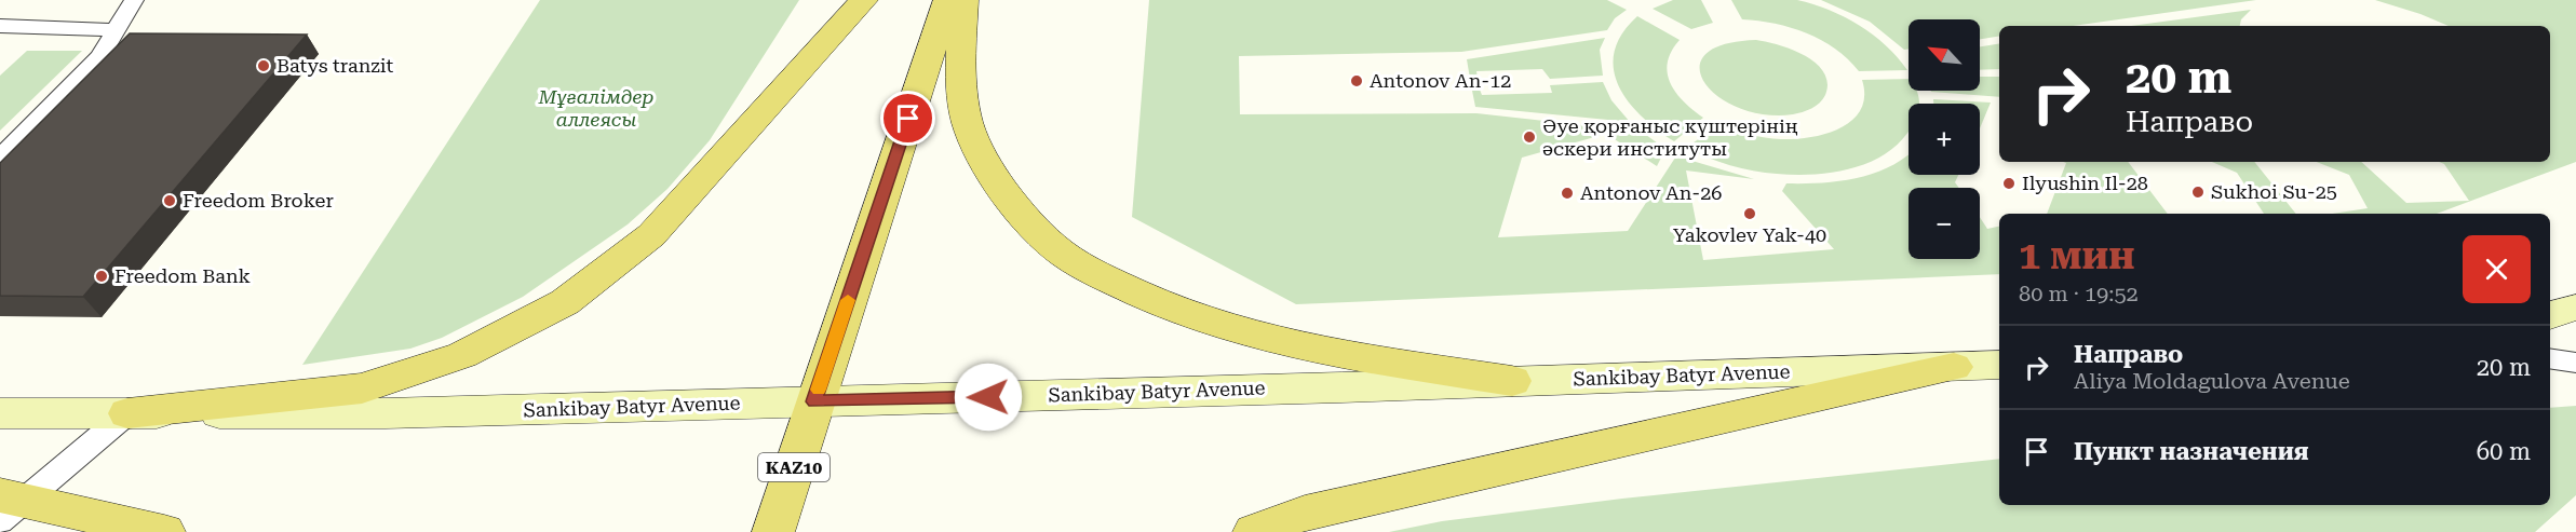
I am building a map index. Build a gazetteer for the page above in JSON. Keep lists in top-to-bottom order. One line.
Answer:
{"streets":{"main road":["Sankibay Batyr Avenue","KAZ10"]},"crossings":[["Sankibay Batyr Avenue","KAZ10"]],"parks":["Мұғалімдер аллеясы"],"places":["Batys tranzit","Antonov An-12","Әуе қорғаныс күштерінің әскери институты","Ilyushin Il-28","Sukhoi Su-25","Antonov An-26","Freedom Broker","Yakovlev Yak-40","Freedom Bank"],"north":"top left","page":{"map_buttons":["+","−"],"turn":["20 m","Направо"],"heading":["1 мин","80 m · 19:52"],"list":[{"name":"Направо","note":"Aliya Moldagulova Avenue","value":"20 m"},{"name":"Пункт назначения","value":"60 m"}]}}
